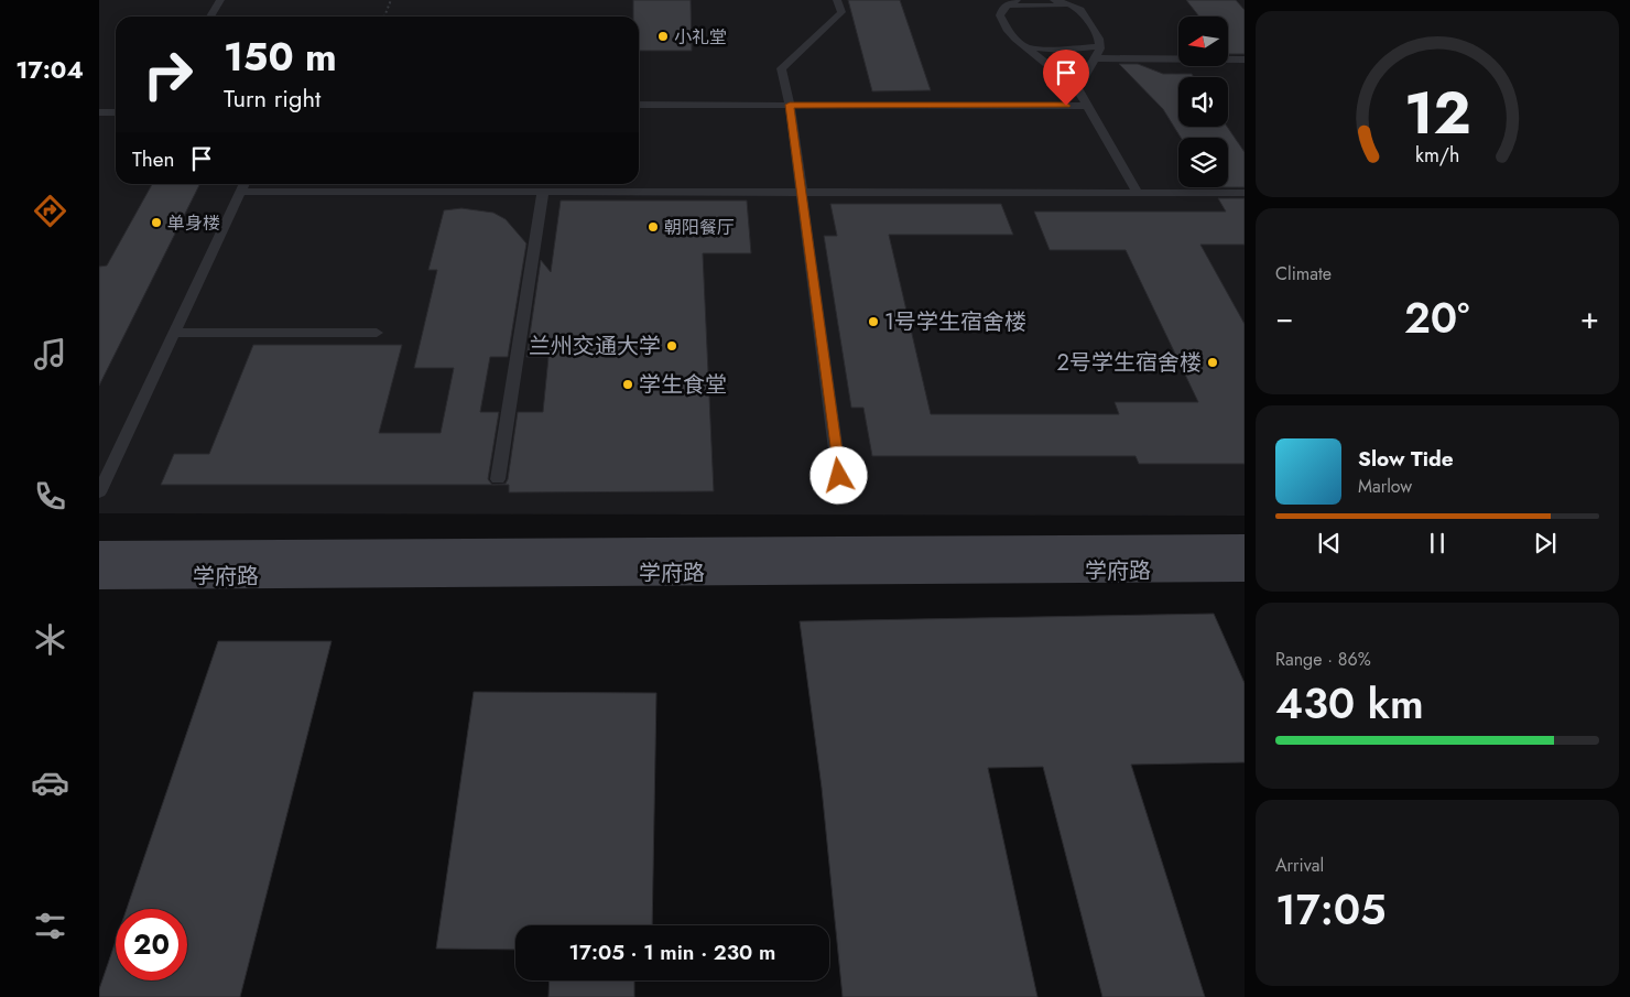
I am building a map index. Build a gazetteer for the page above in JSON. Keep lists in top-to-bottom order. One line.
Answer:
{"streets":{"street":["学府路"]},"places":["小礼堂","单身楼","朝阳餐厅","1号学生宿舍楼","兰州交通大学","2号学生宿舍楼","学生食堂"],"north":"left","page":{"tabs":"17:04","turn":["150 m","Turn right"],"then":"Then","tile":["Climate",["Range · 86%","430 km"],["Arrival","17:05"]],"heat":["−","20°","+"],"song":["Slow Tide","Marlow"],"limit":"20","trip":"17:05 · 1 min · 230 m","gauge":["12","km/h"]}}
